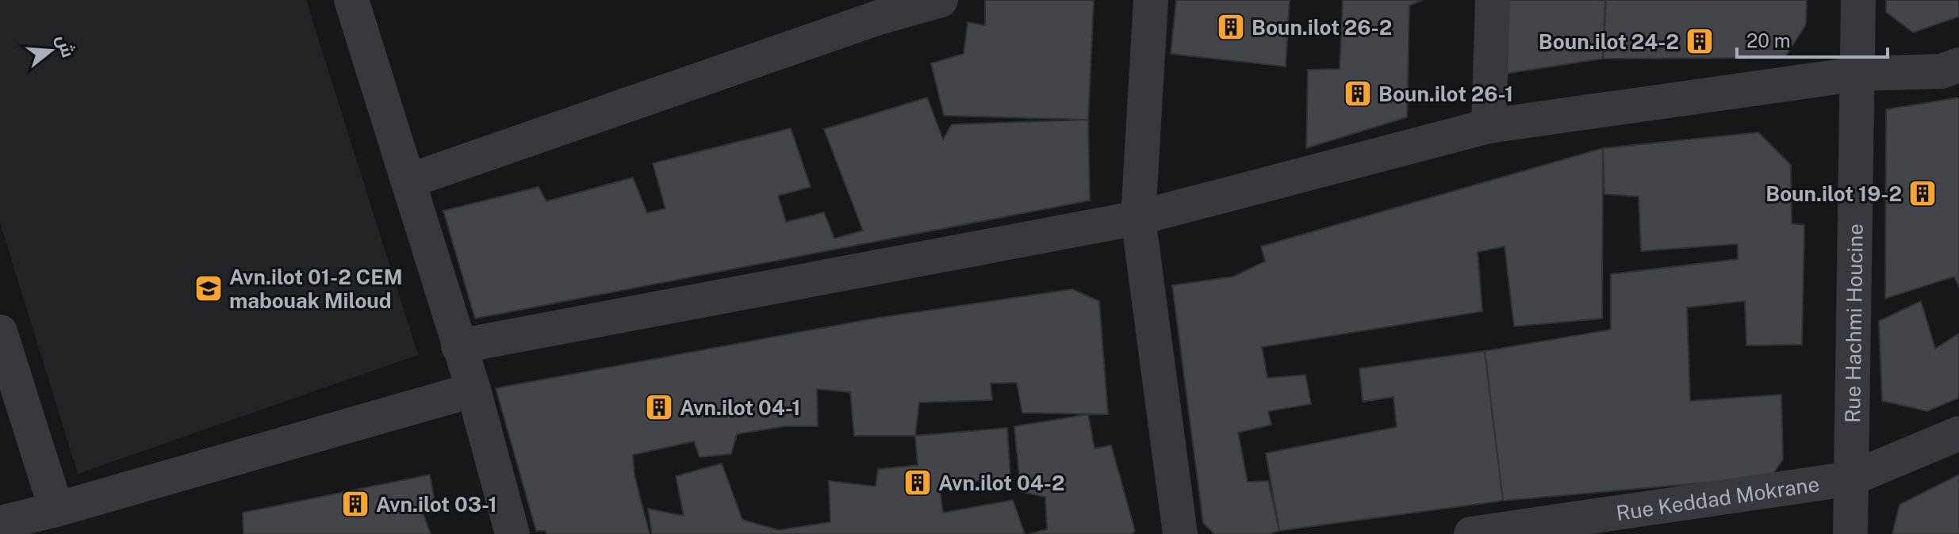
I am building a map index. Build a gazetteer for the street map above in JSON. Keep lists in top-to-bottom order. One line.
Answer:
{"streets":{"street":["Rue Hachmi Houcine","Rue Keddad Mokrane"]},"crossings":[["Rue Hachmi Houcine","Rue Keddad Mokrane"]],"places":{"building":["Boun.ilot 26-2","Boun.ilot 24-2","Boun.ilot 26-1","Boun.ilot 19-2","Avn.ilot 04-1","Avn.ilot 04-2","Avn.ilot 03-1"],"school or university":["Avn.ilot 01-2 CEM mabouak Miloud"]},"scale_bar":"20 m","north":"right"}
